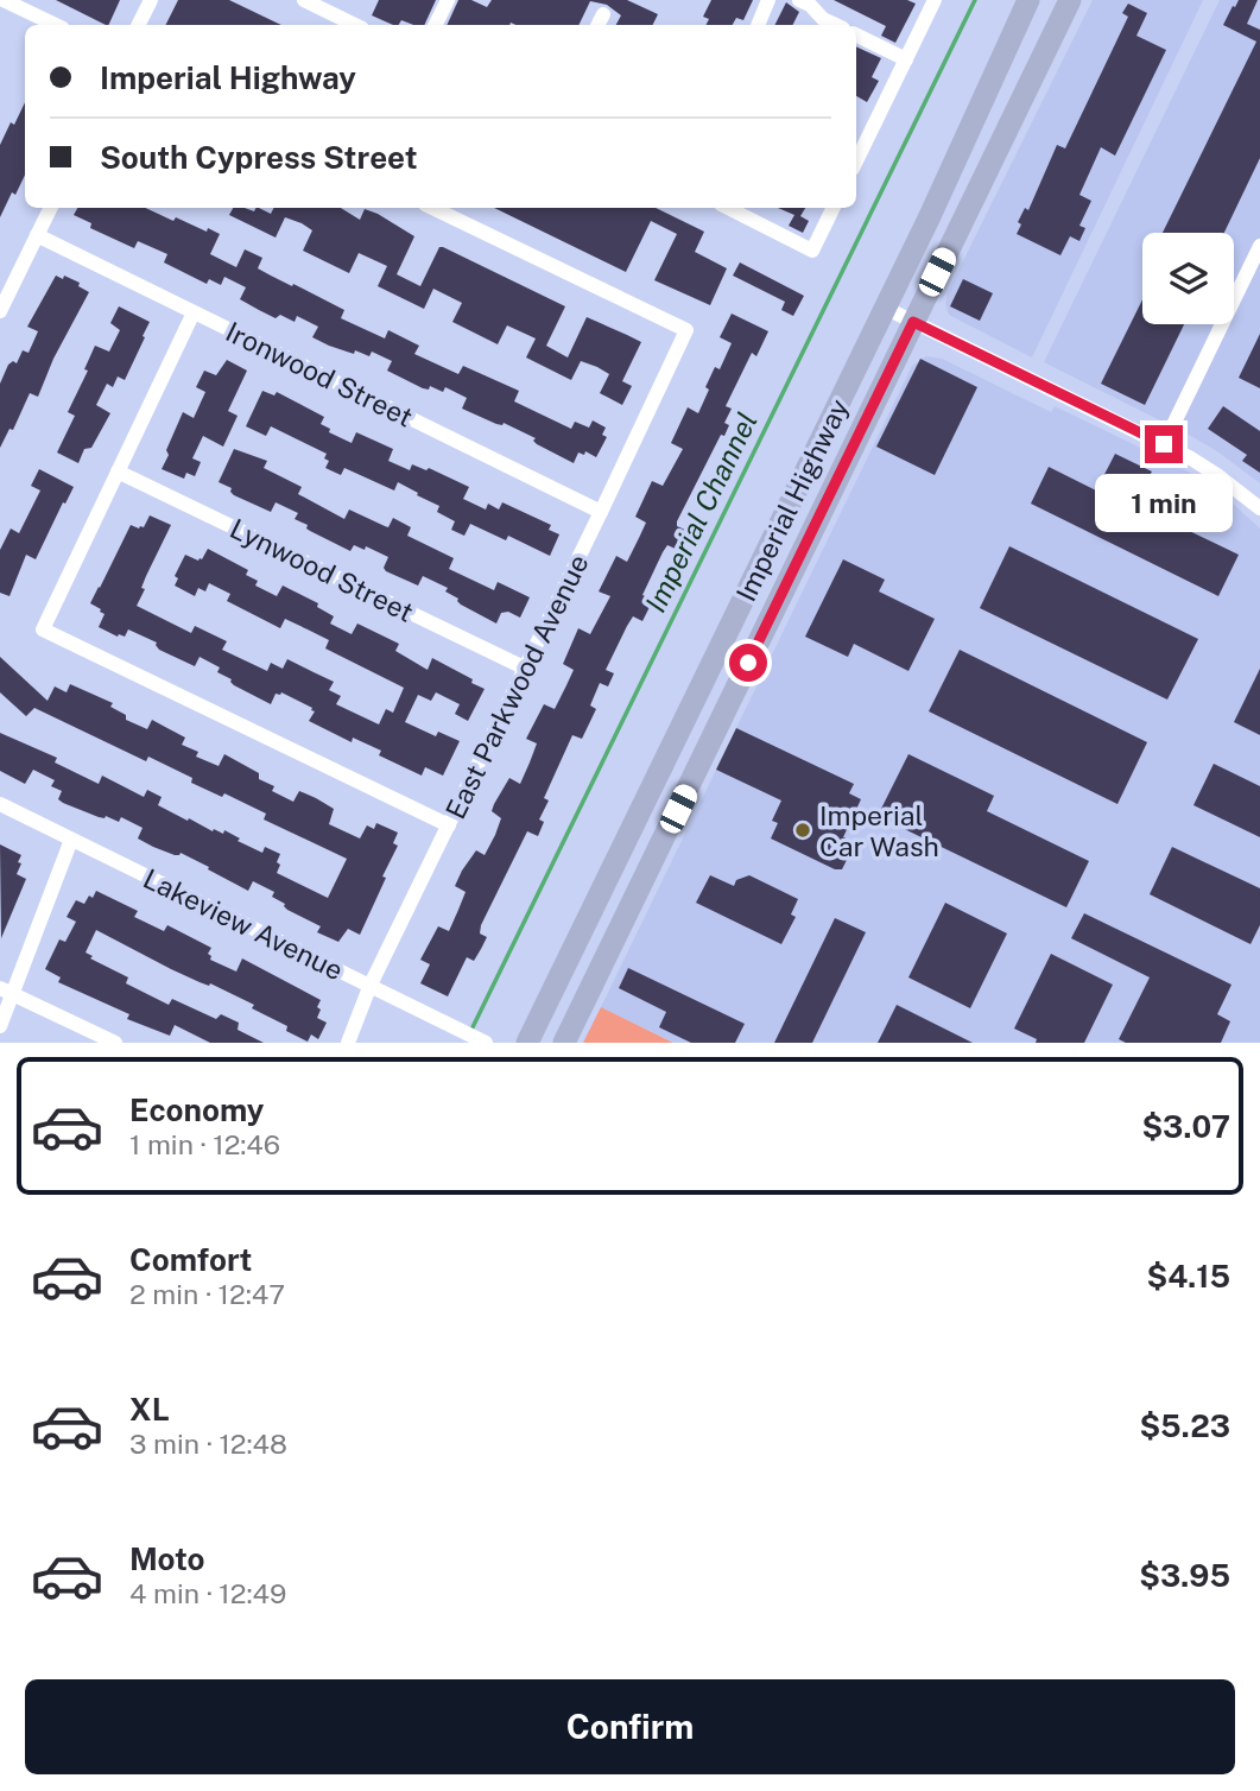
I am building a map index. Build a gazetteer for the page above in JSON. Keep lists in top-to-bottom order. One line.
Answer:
{"streets":{"main road":["Imperial Highway"],"street":["Ironwood Street","Lynwood Street","East Parkwood Avenue","Lakeview Avenue"]},"crossings":[["Ironwood Street","East Parkwood Avenue"],["Lynwood Street","East Parkwood Avenue"],["East Parkwood Avenue","Lakeview Avenue"]],"water":["Imperial Channel"],"places":["Imperial Car Wash"],"page":{"banner":["Imperial Highway","South Cypress Street"],"bubble":"1 min","list":[{"name":"Economy","note":"1 min · 12:46","value":"$3.07"},{"name":"Comfort","note":"2 min · 12:47","value":"$4.15"},{"name":"XL","note":"3 min · 12:48","value":"$5.23"},{"name":"Moto","note":"4 min · 12:49","value":"$3.95"}],"buttons":"Confirm"}}
